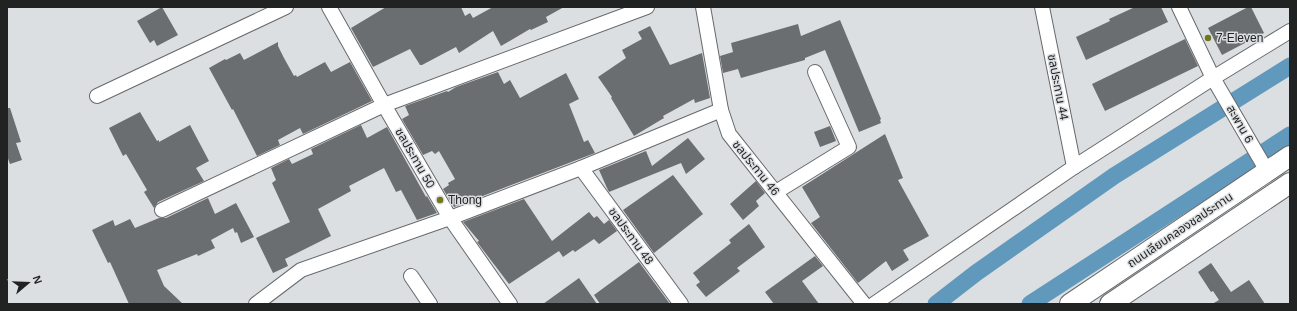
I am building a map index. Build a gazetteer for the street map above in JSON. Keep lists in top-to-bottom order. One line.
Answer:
{"streets":{"street":["ชลประทาน 44","สะพาน 6","ชลประทาน 50","ชลประทาน 46","ถนนเลียบคลองชลประทาน","ชลประทาน 48"]},"crossings":[["สะพาน 6","ถนนเลียบคลองชลประทาน"]],"places":["7-Eleven","Thong"],"north":"right"}
